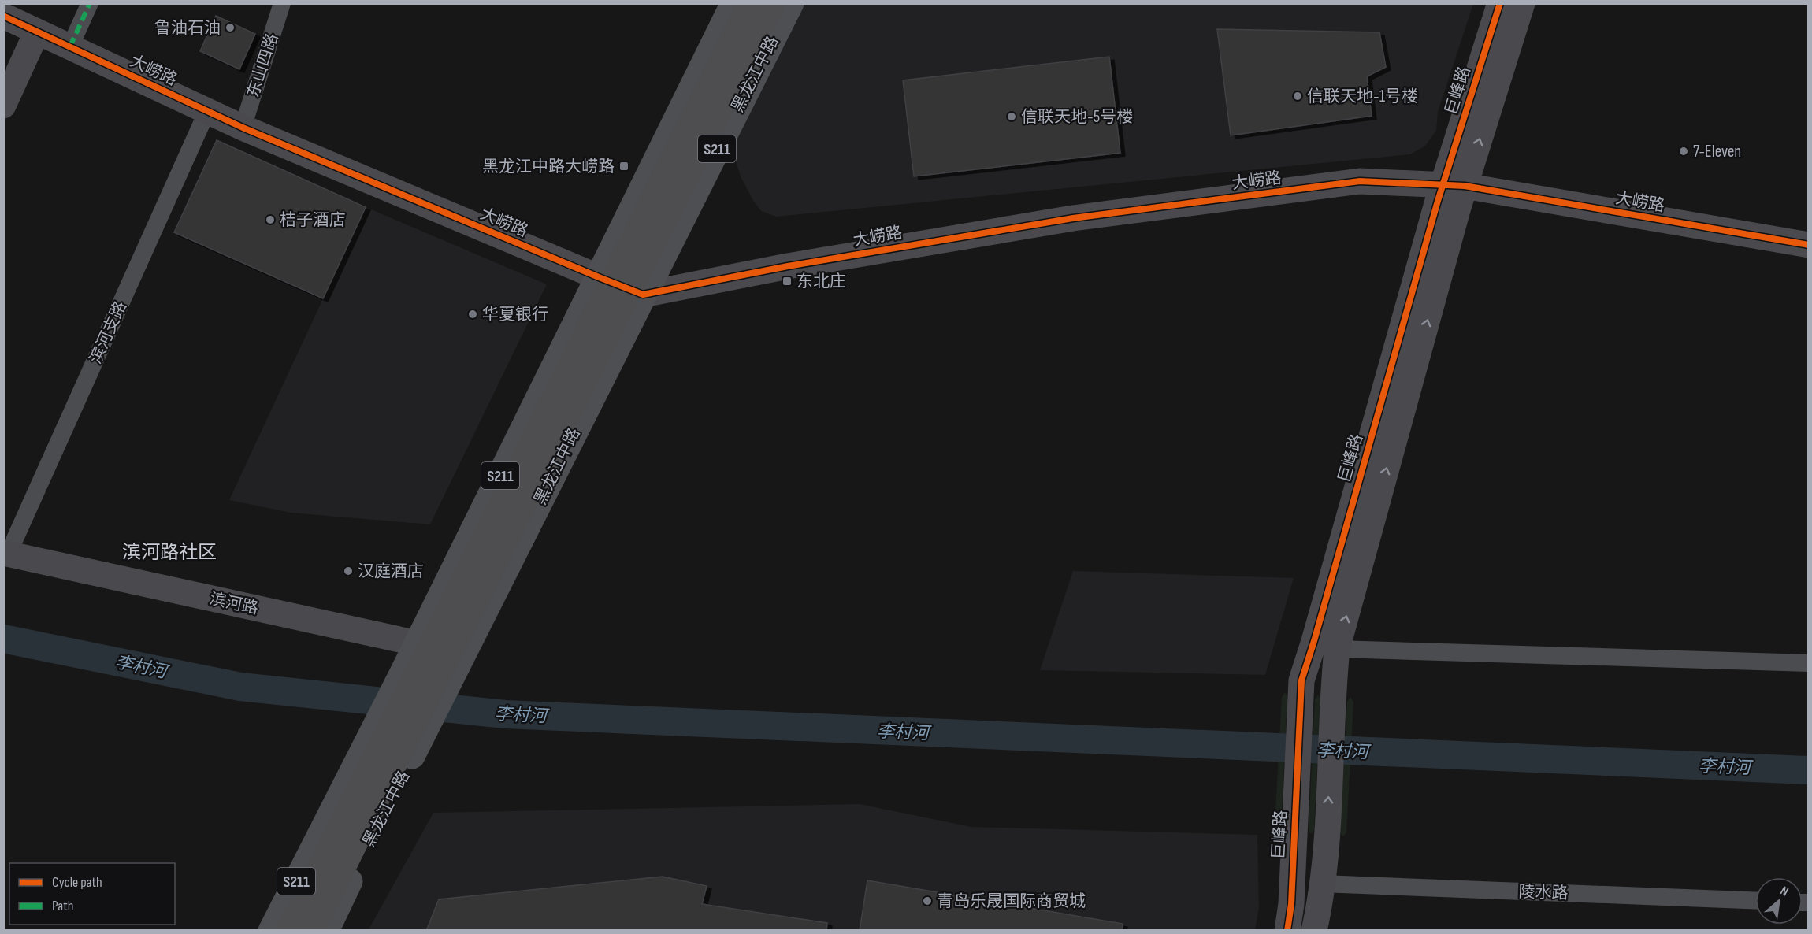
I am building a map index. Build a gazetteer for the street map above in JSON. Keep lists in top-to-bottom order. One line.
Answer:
{"streets":{"highway":["黑龙江中路"],"main road":["S211"],"street":["东山四路","大崂路","巨峰路","滨河支路","滨河路","陵水路"]},"crossings":[["东山四路","大崂路"],["大崂路","黑龙江中路"],["大崂路","巨峰路"],["大崂路","S211"],["大崂路","滨河支路"],["黑龙江中路","滨河路"],["巨峰路","陵水路"],["S211","滨河路"],["滨河支路","滨河路"]],"districts":["滨河路社区"],"water":["李村河"],"places":{"other":["鲁油石油","信联天地-1号楼","信联天地-5号楼","7-Eleven","桔子酒店","华夏银行","汉庭酒店","青岛乐晟国际商贸城"],"transit":["黑龙江中路大崂路","东北庄"]},"legend":["Cycle path","Path"],"north":"top right"}
